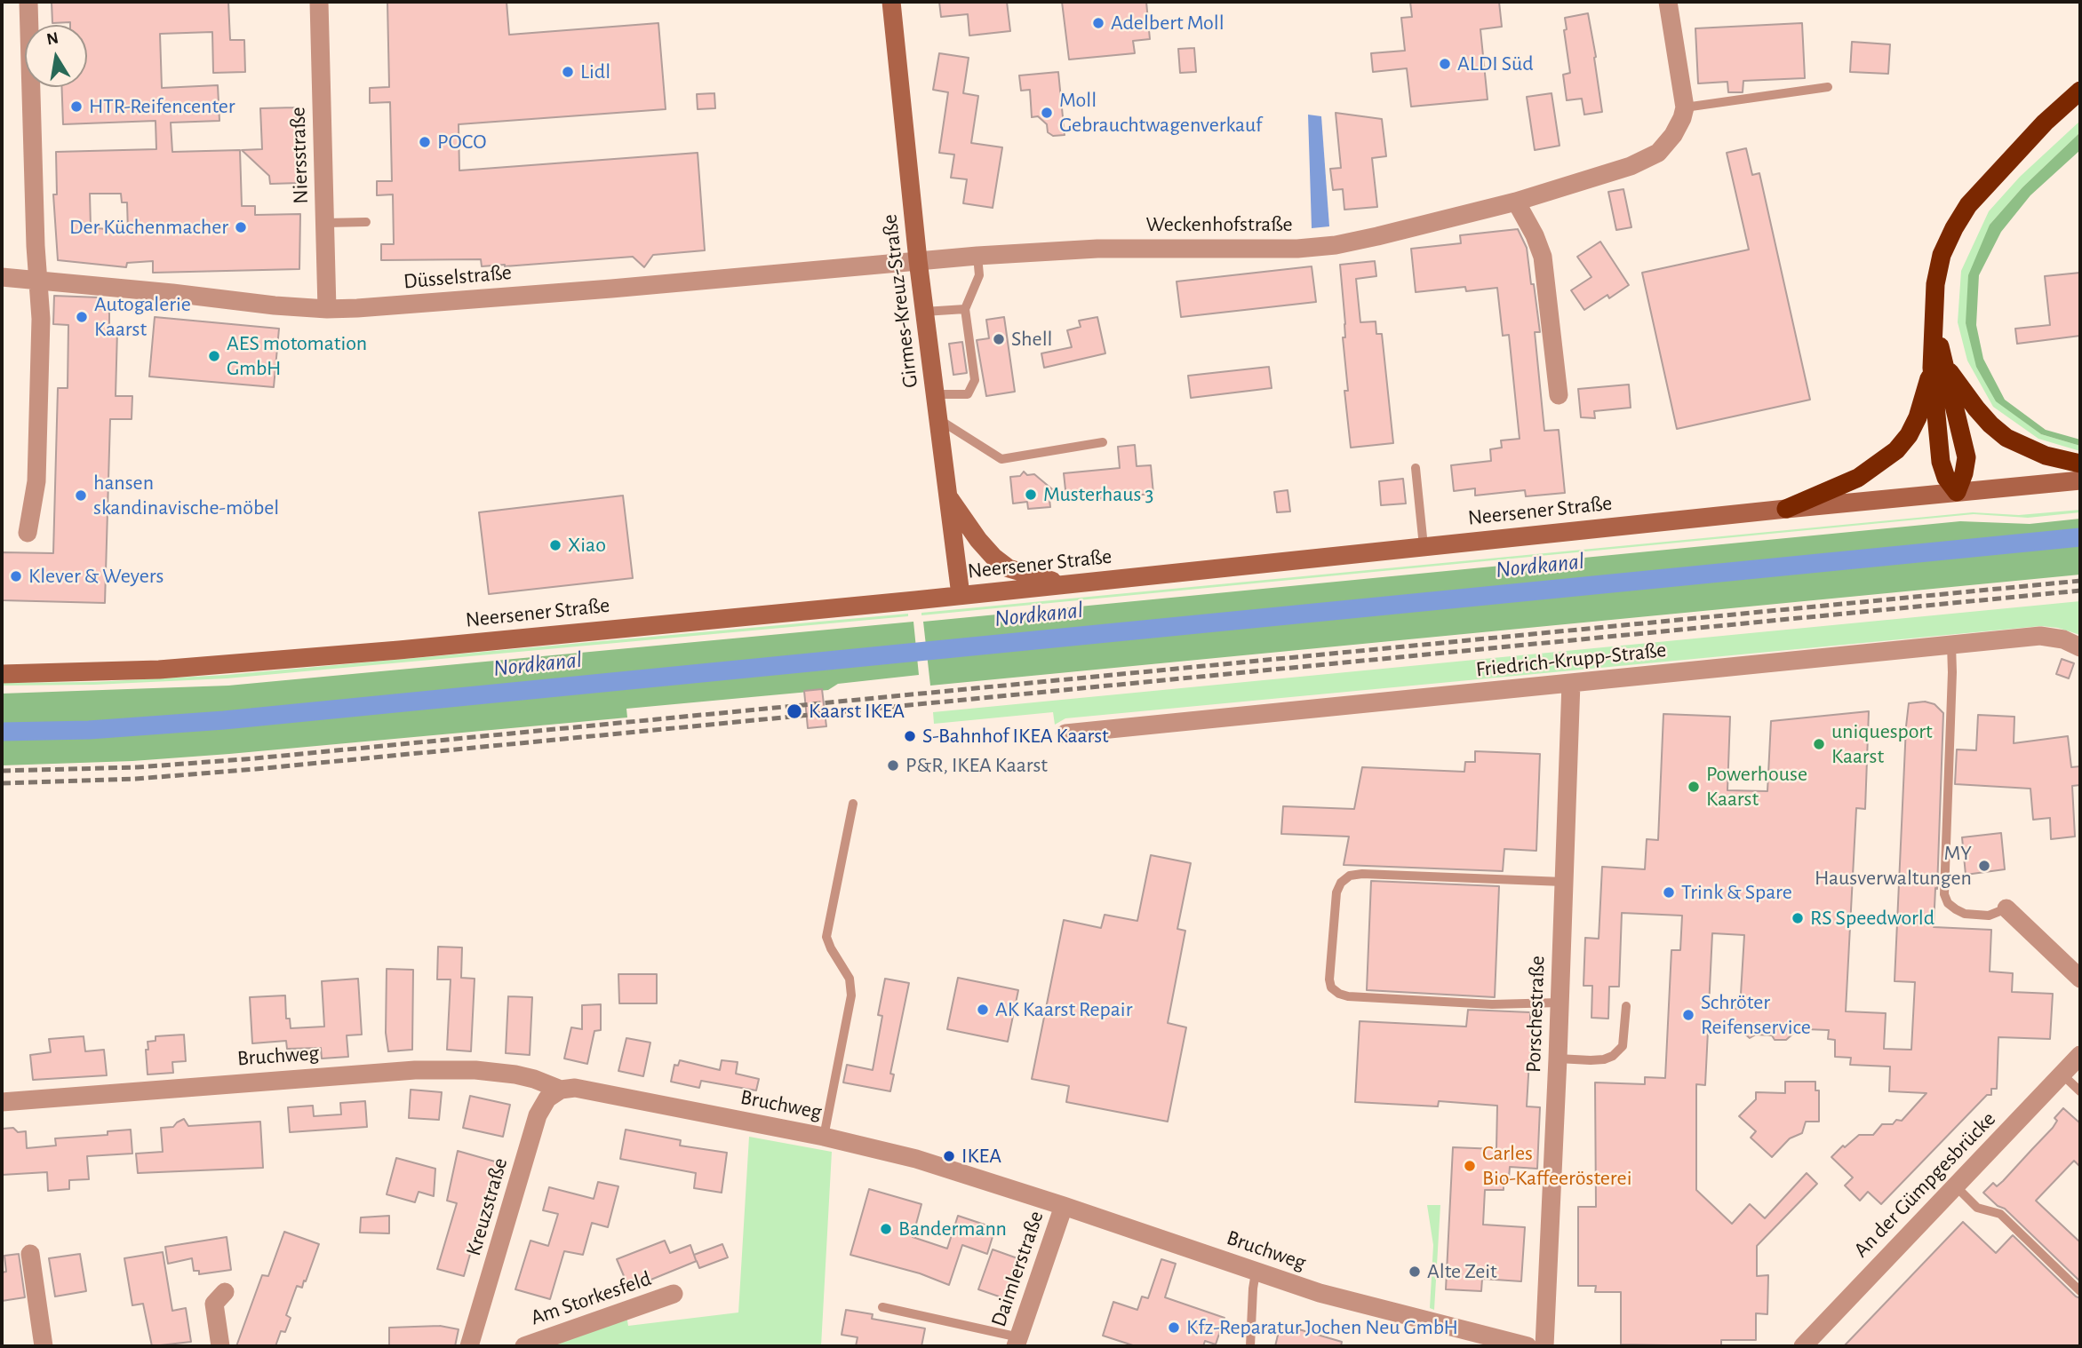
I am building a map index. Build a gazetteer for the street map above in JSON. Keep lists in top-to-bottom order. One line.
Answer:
{"streets":{"main road":["Girmes-Kreuz-Straße","Neersener Straße"],"street":["Niersstraße","Weckenhofstraße","Düsselstraße","Friedrich-Krupp-Straße","Porschestraße","Bruchweg","An der Gümpgesbrücke","Kreuzstraße","Daimlerstraße","Am Storkesfeld"]},"crossings":[["Niersstraße","Düsselstraße"],["Weckenhofstraße","Düsselstraße"],["Weckenhofstraße","Girmes-Kreuz-Straße"],["Düsselstraße","Girmes-Kreuz-Straße"],["Girmes-Kreuz-Straße","Neersener Straße"],["Friedrich-Krupp-Straße","Porschestraße"],["Bruchweg","Kreuzstraße"],["Bruchweg","Daimlerstraße"]],"water":["Nordkanal"],"places":["Adelbert Moll","ALDI Süd","Lidl","HTR-Reifencenter","Moll Gebrauchtwagenverkauf","POCO","Der Küchenmacher","Autogalerie Kaarst","Shell","AES motomation GmbH","Musterhaus 3","hansen skandinavische-möbel","Xiao","Klever & Weyers","Kaarst IKEA","S-Bahnhof IKEA Kaarst","uniquesport Kaarst","P&R, IKEA Kaarst","Powerhouse Kaarst","MY Hausverwaltungen","Trink & Spare","RS Speedworld","AK Kaarst Repair","Schröter Reifenservice","IKEA","Carles Bio-Kaffeerösterei","Bandermann","Alte Zeit","Kfz-Reparatur Jochen Neu GmbH"],"north":"top"}
